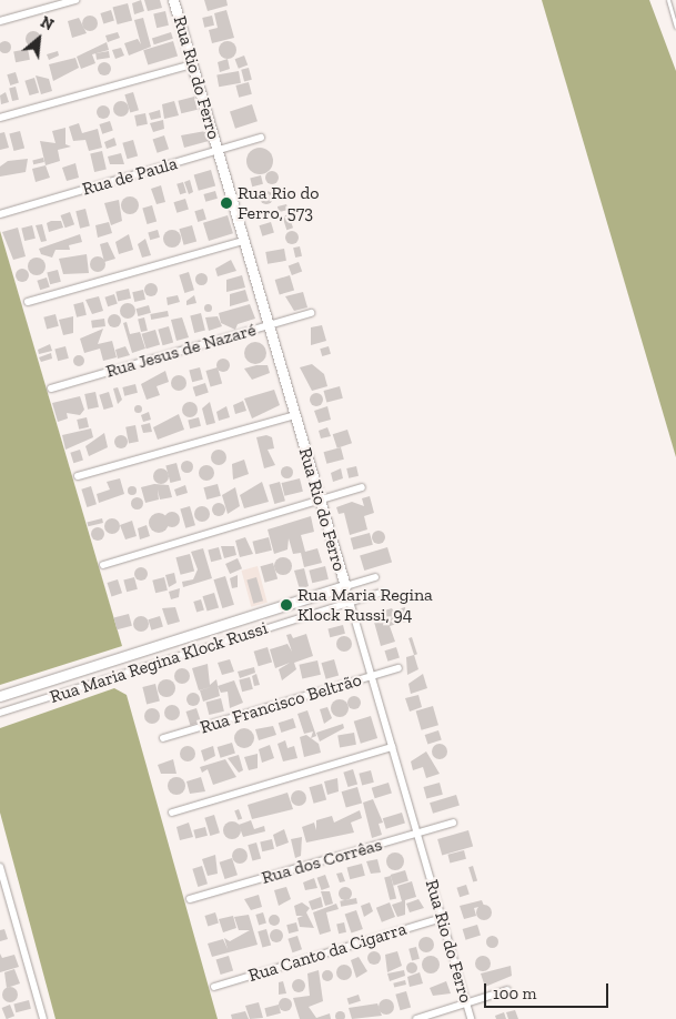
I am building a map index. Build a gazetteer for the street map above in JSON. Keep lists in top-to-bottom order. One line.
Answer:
{"streets":{"street":["Rua Rio do Ferro","Rua de Paula","Rua Jesus de Nazaré","Rua Maria Regina Klock Russi","Rua Francisco Beltrão","Rua dos Corrêas","Rua Canto da Cigarra"]},"crossings":[["Rua Rio do Ferro","Rua de Paula"],["Rua Rio do Ferro","Rua Jesus de Nazaré"],["Rua Rio do Ferro","Rua Maria Regina Klock Russi"],["Rua Rio do Ferro","Rua Francisco Beltrão"],["Rua Rio do Ferro","Rua dos Corrêas"],["Rua Rio do Ferro","Rua Canto da Cigarra"]],"places":["Rua Rio do Ferro, 573","Rua Maria Regina Klock Russi, 94"],"scale_bar":"100 m","north":"top right"}
